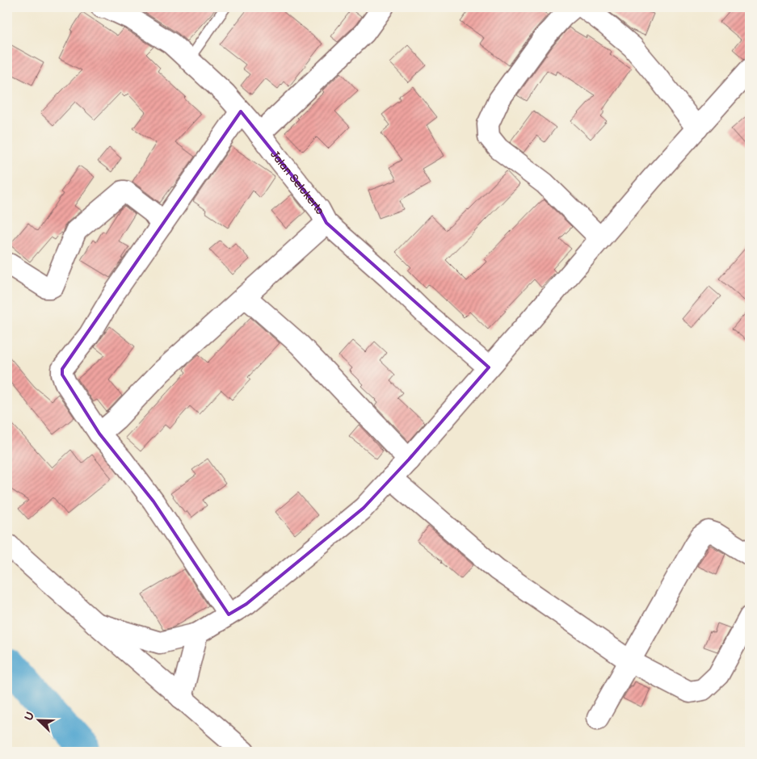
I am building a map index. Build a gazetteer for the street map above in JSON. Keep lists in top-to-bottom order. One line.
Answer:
{"streets":{"street":["Jalan Selokerto"]},"north":"top left"}
